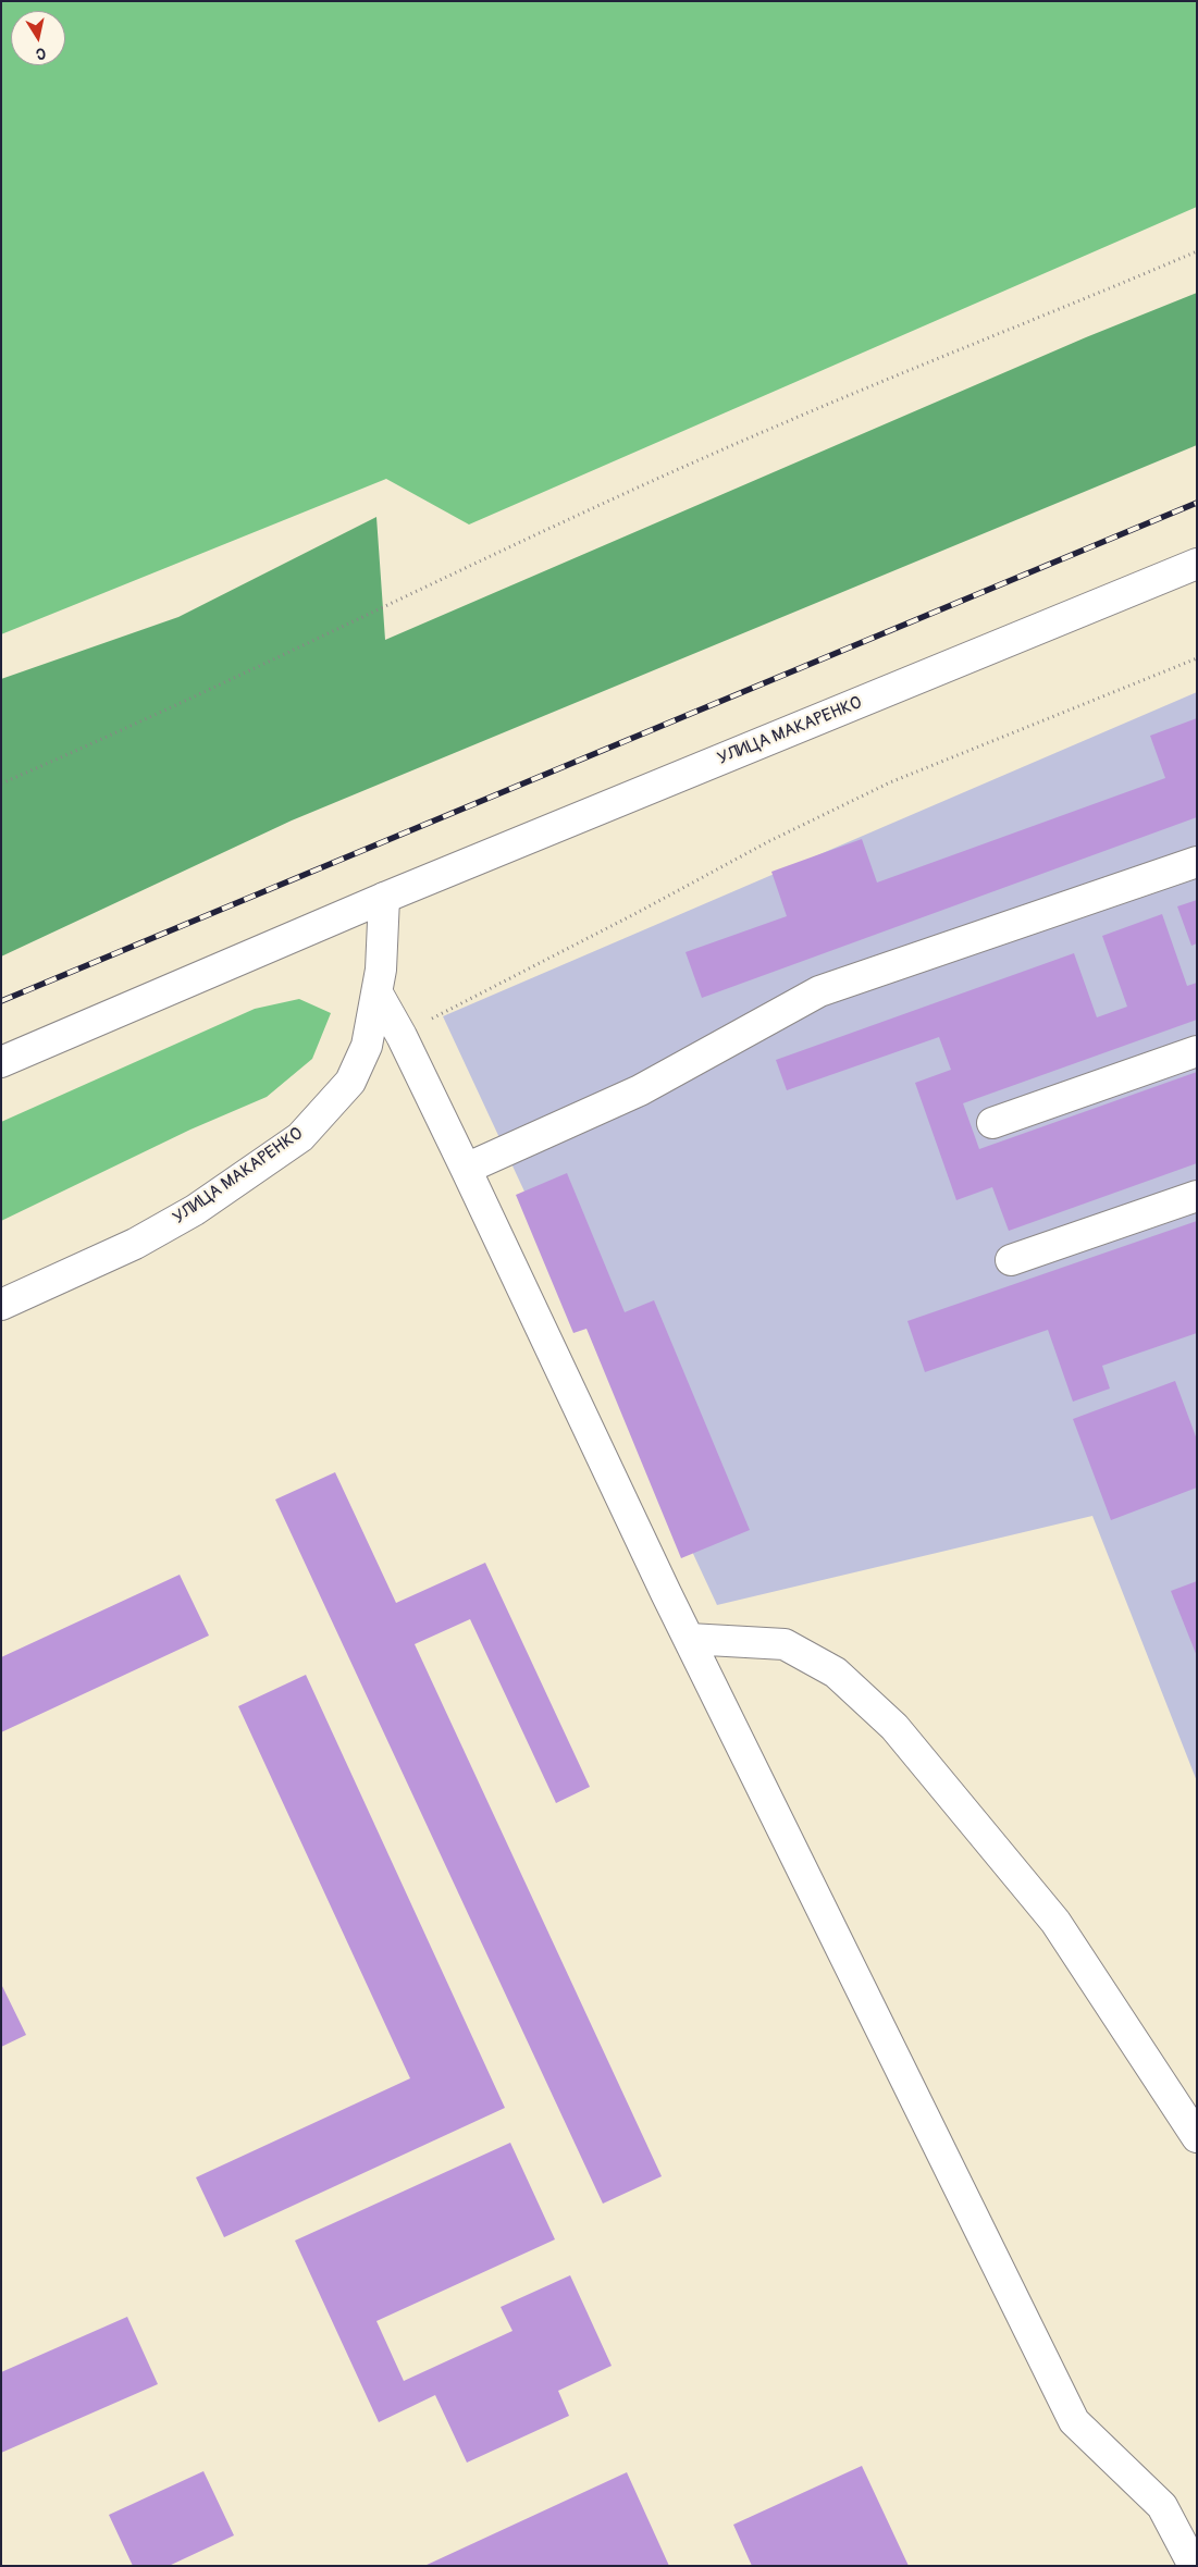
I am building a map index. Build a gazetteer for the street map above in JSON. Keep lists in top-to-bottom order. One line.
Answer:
{"streets":{"main road":["УЛИЦА МАКАРЕНКО"]},"north":"bottom"}
